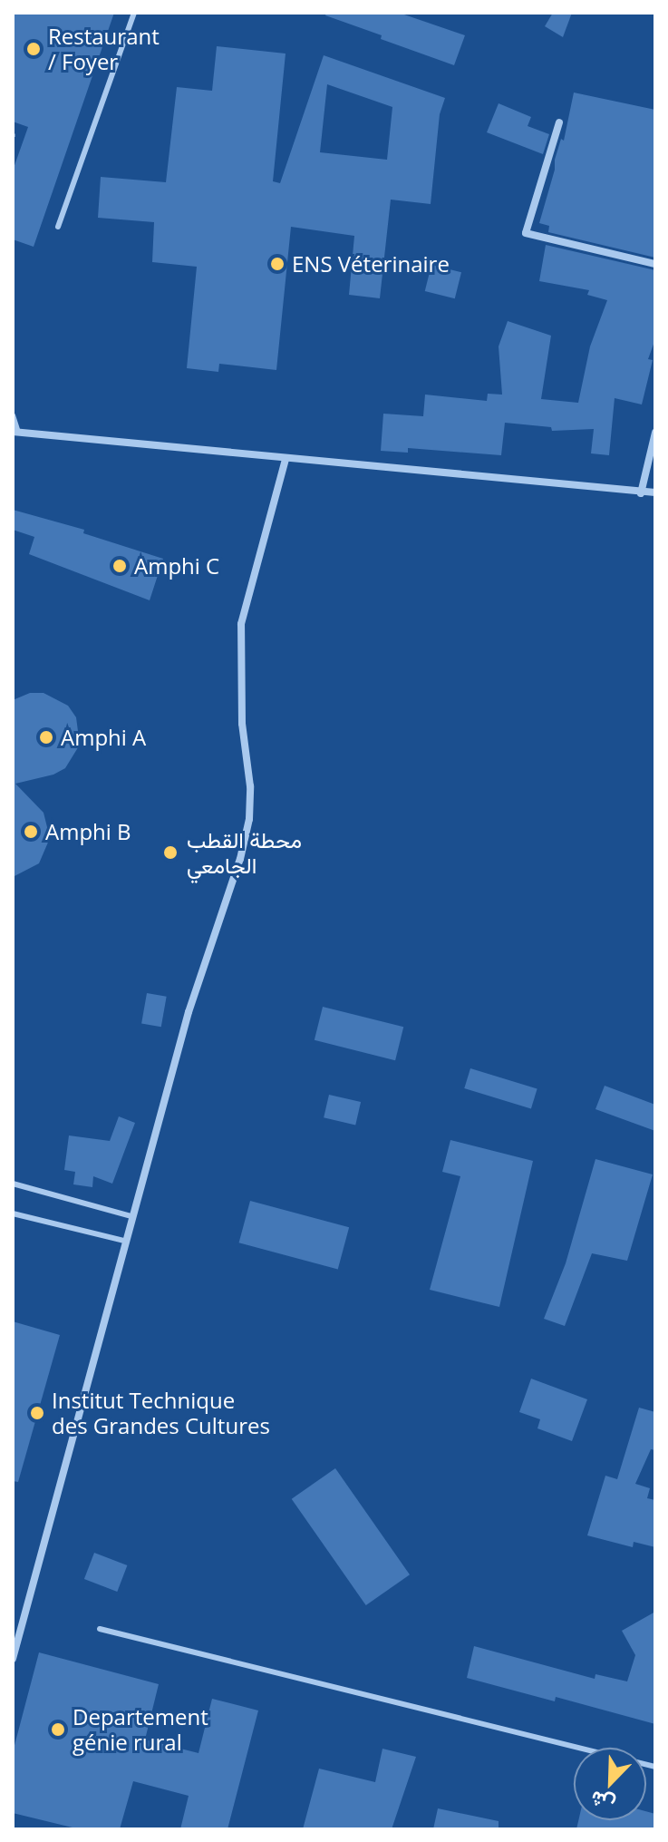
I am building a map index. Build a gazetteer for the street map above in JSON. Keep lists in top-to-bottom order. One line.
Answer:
{"places":["Restaurant / Foyer","ENS Véterinaire","Amphi C","Amphi A","Amphi B","محطة القطب الجامعي","Institut Technique des Grandes Cultures","Departement génie rural"],"north":"bottom left"}
